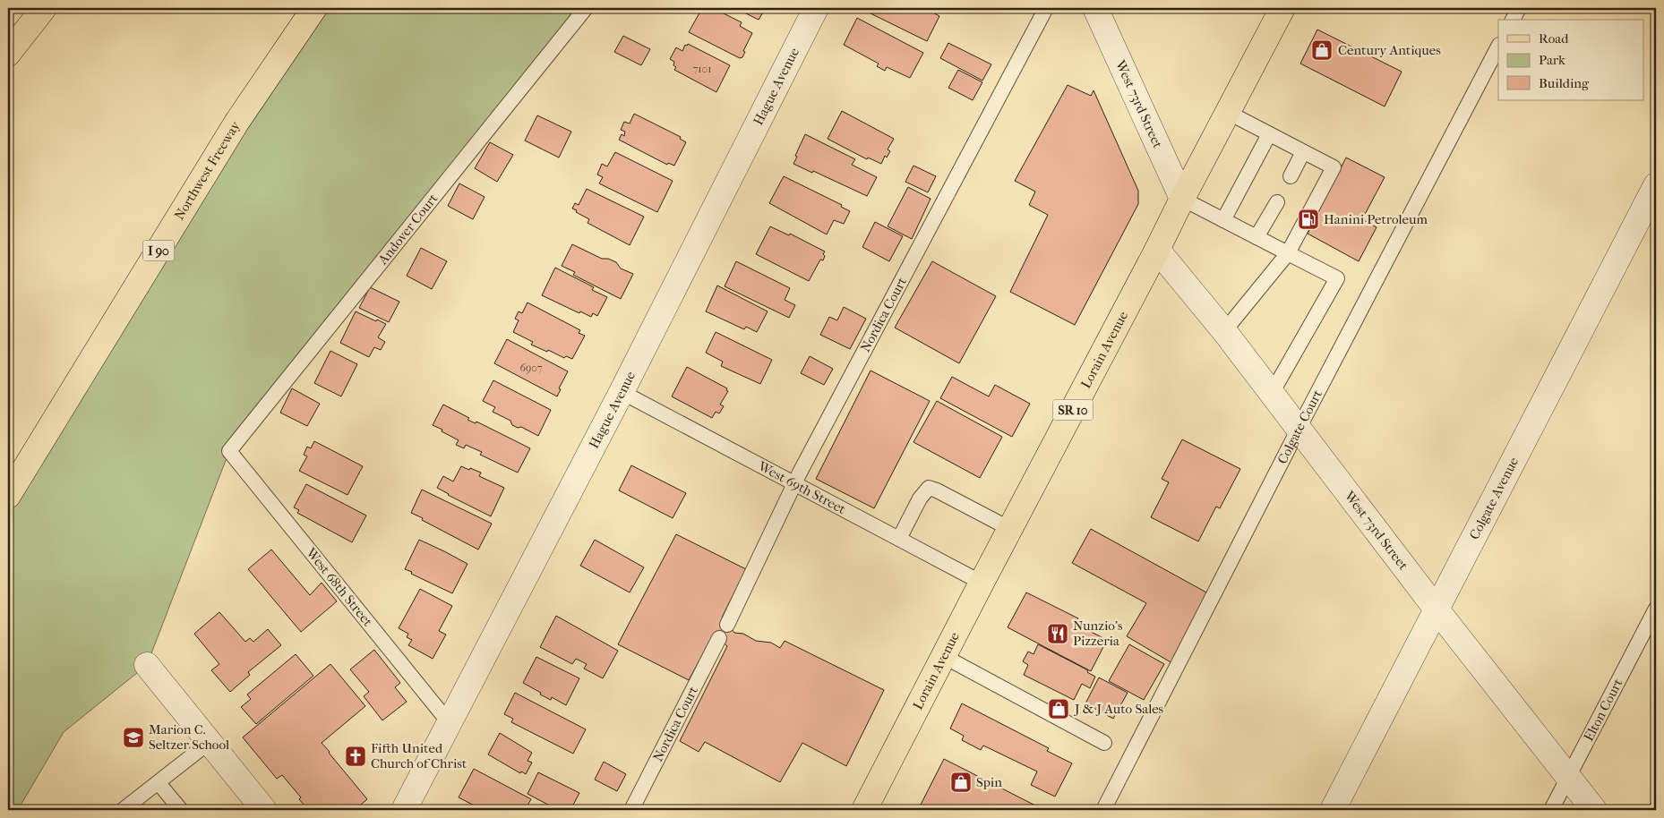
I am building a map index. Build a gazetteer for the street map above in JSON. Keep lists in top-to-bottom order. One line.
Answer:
{"streets":{"main road":["Northwest Freeway","I 90","Lorain Avenue","SR 10"],"street":["Hague Avenue","West 73rd Street","Colgate Avenue"],"lane":["Andover Court","Nordica Court","Colgate Court","West 69th Street","West 68th Street","Elton Court"]},"crossings":[["Hague Avenue","West 69th Street"],["Hague Avenue","West 68th Street"],["West 73rd Street","Lorain Avenue"],["West 73rd Street","Colgate Court"],["West 73rd Street","Colgate Avenue"],["West 73rd Street","Elton Court"],["Andover Court","West 68th Street"],["Nordica Court","West 69th Street"],["Lorain Avenue","West 69th Street"]],"places":{"shop":["Century Antiques","J & J Auto Sales","Spin"],"fuel station":["Hanini Petroleum"],"restaurant":["Nunzio's Pizzeria"],"school or university":["Marion C. Seltzer School"],"church":["Fifth United Church of Christ"]},"house_numbers":["7101","6907"],"legend":["Road","Park","Building"]}
